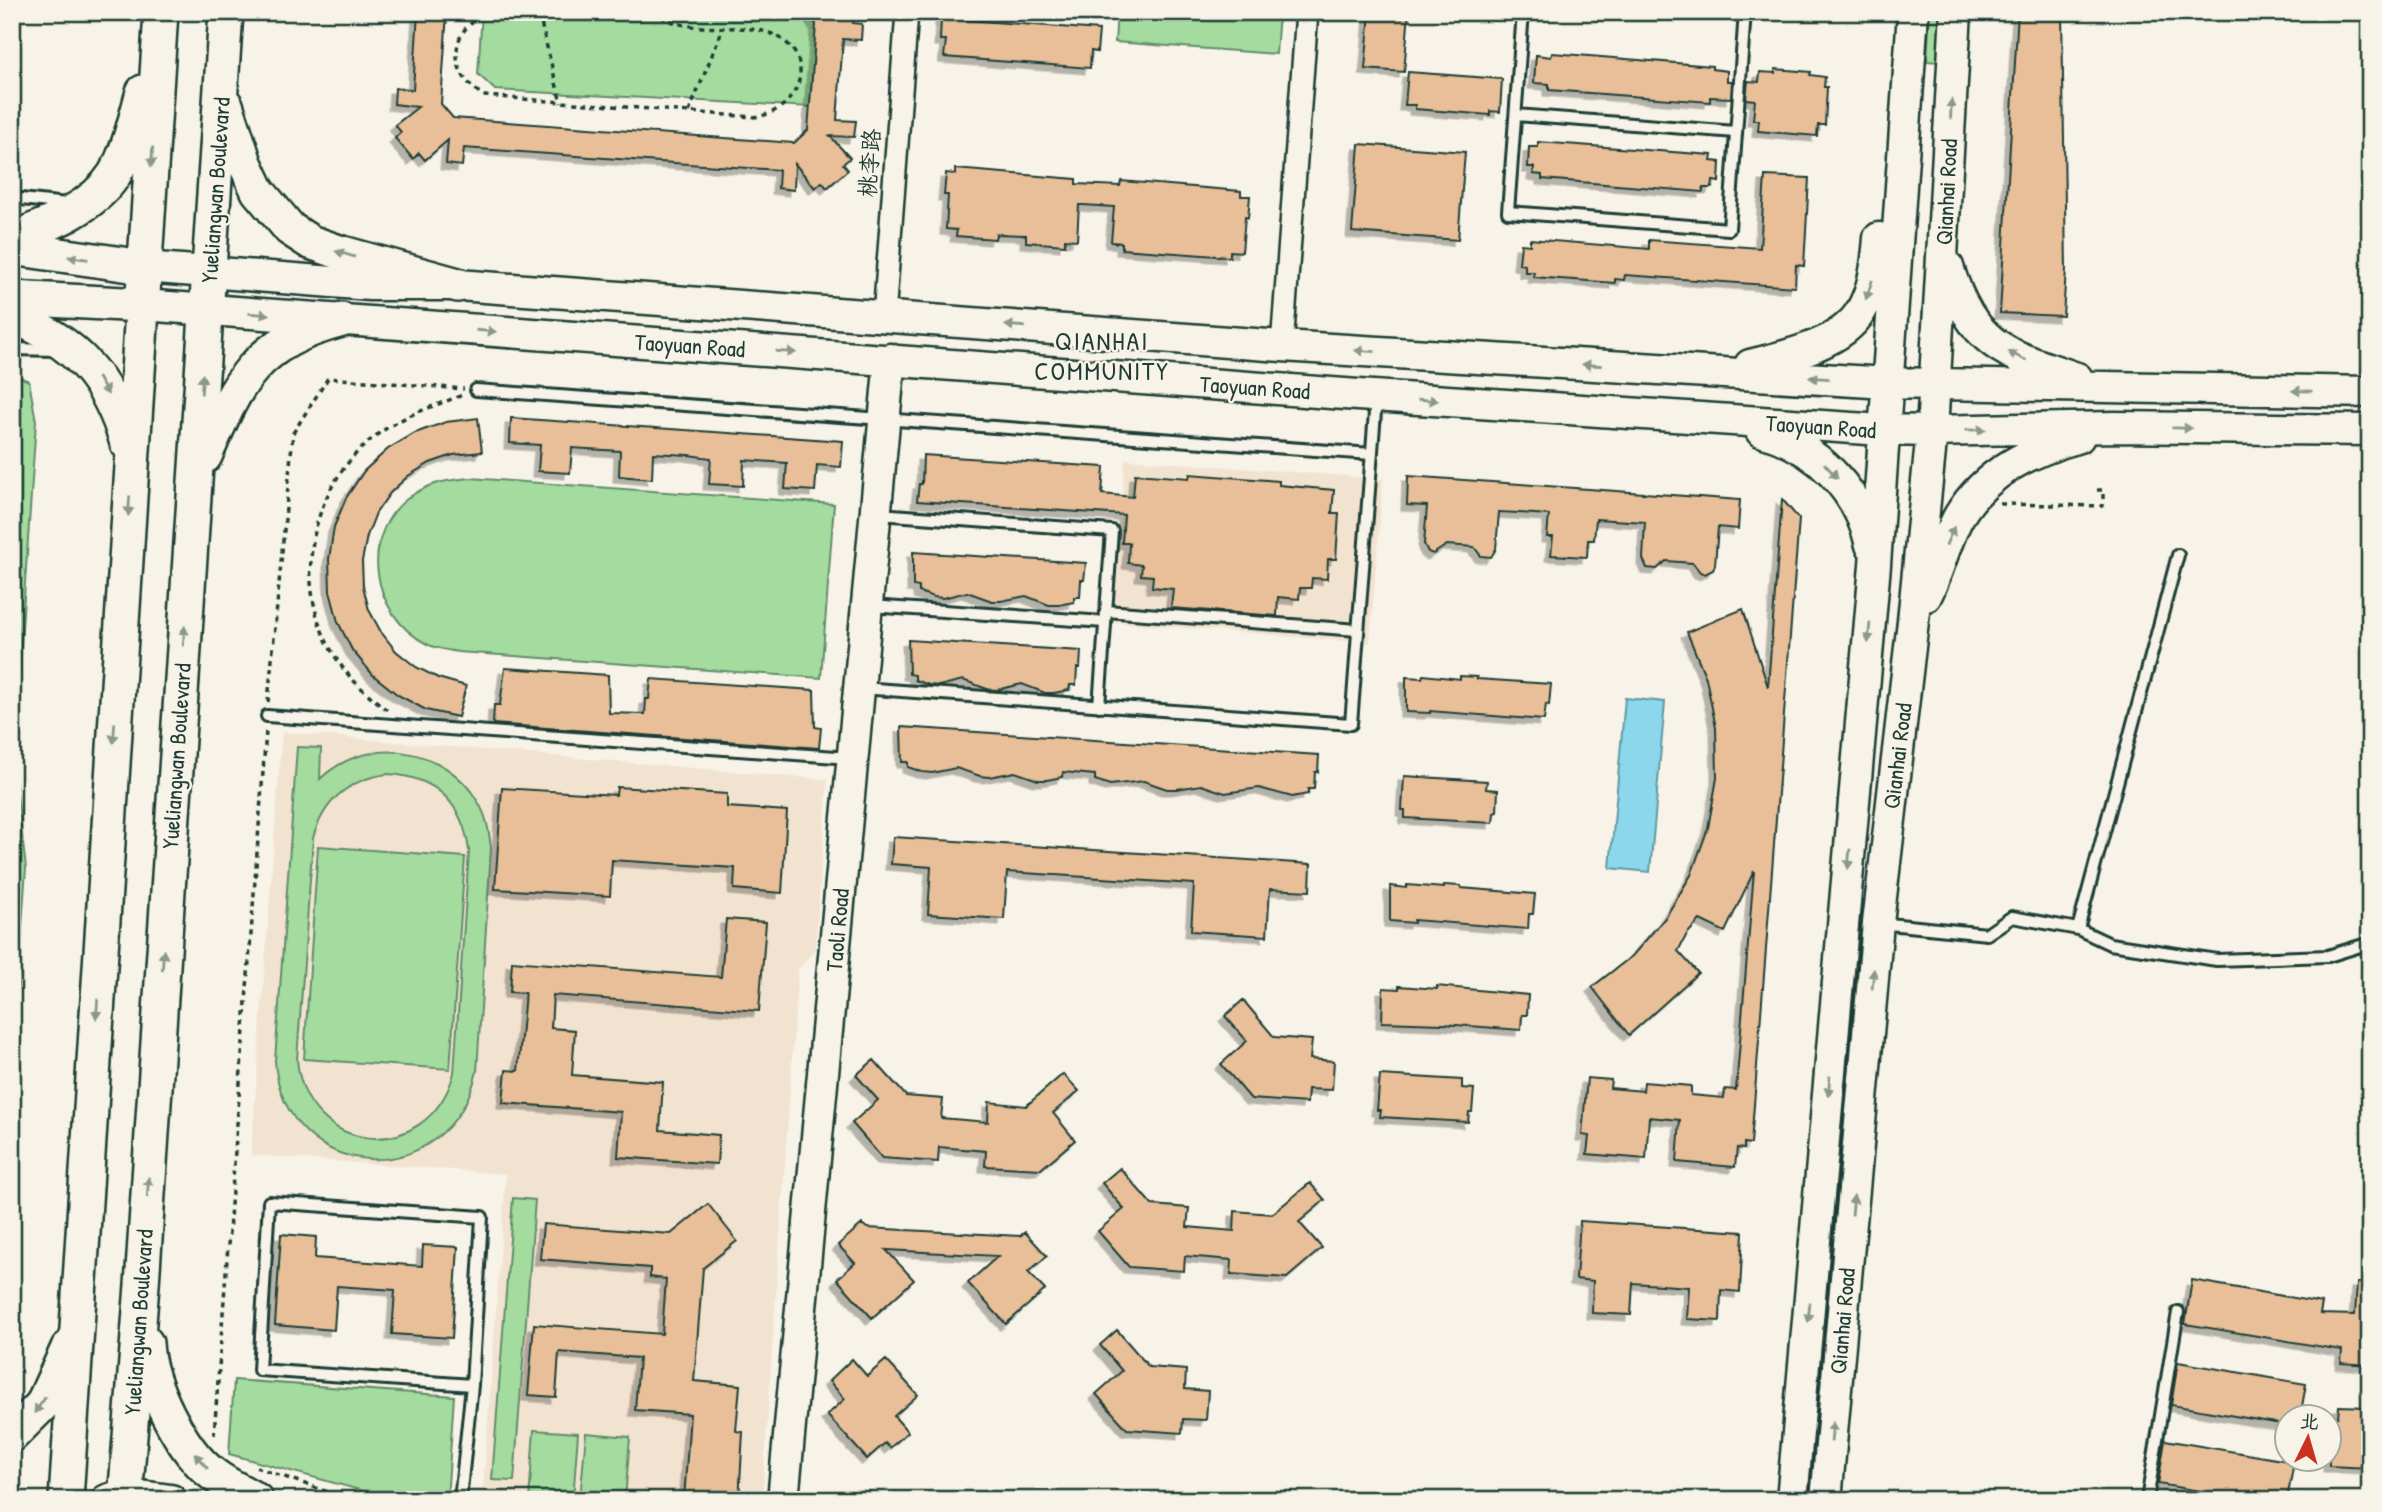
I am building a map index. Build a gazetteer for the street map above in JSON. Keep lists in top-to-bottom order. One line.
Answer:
{"streets":{"main road":["Yueliangwan Boulevard","Qianhai Road","Taoyuan Road","Taoli Road"],"street":["桃李路"]},"crossings":[["桃李路","Taoyuan Road"],["Yueliangwan Boulevard","Taoyuan Road"],["Qianhai Road","Taoyuan Road"],["Taoyuan Road","Taoli Road"]],"districts":["QIANHAI COMMUNITY"],"north":"top"}
